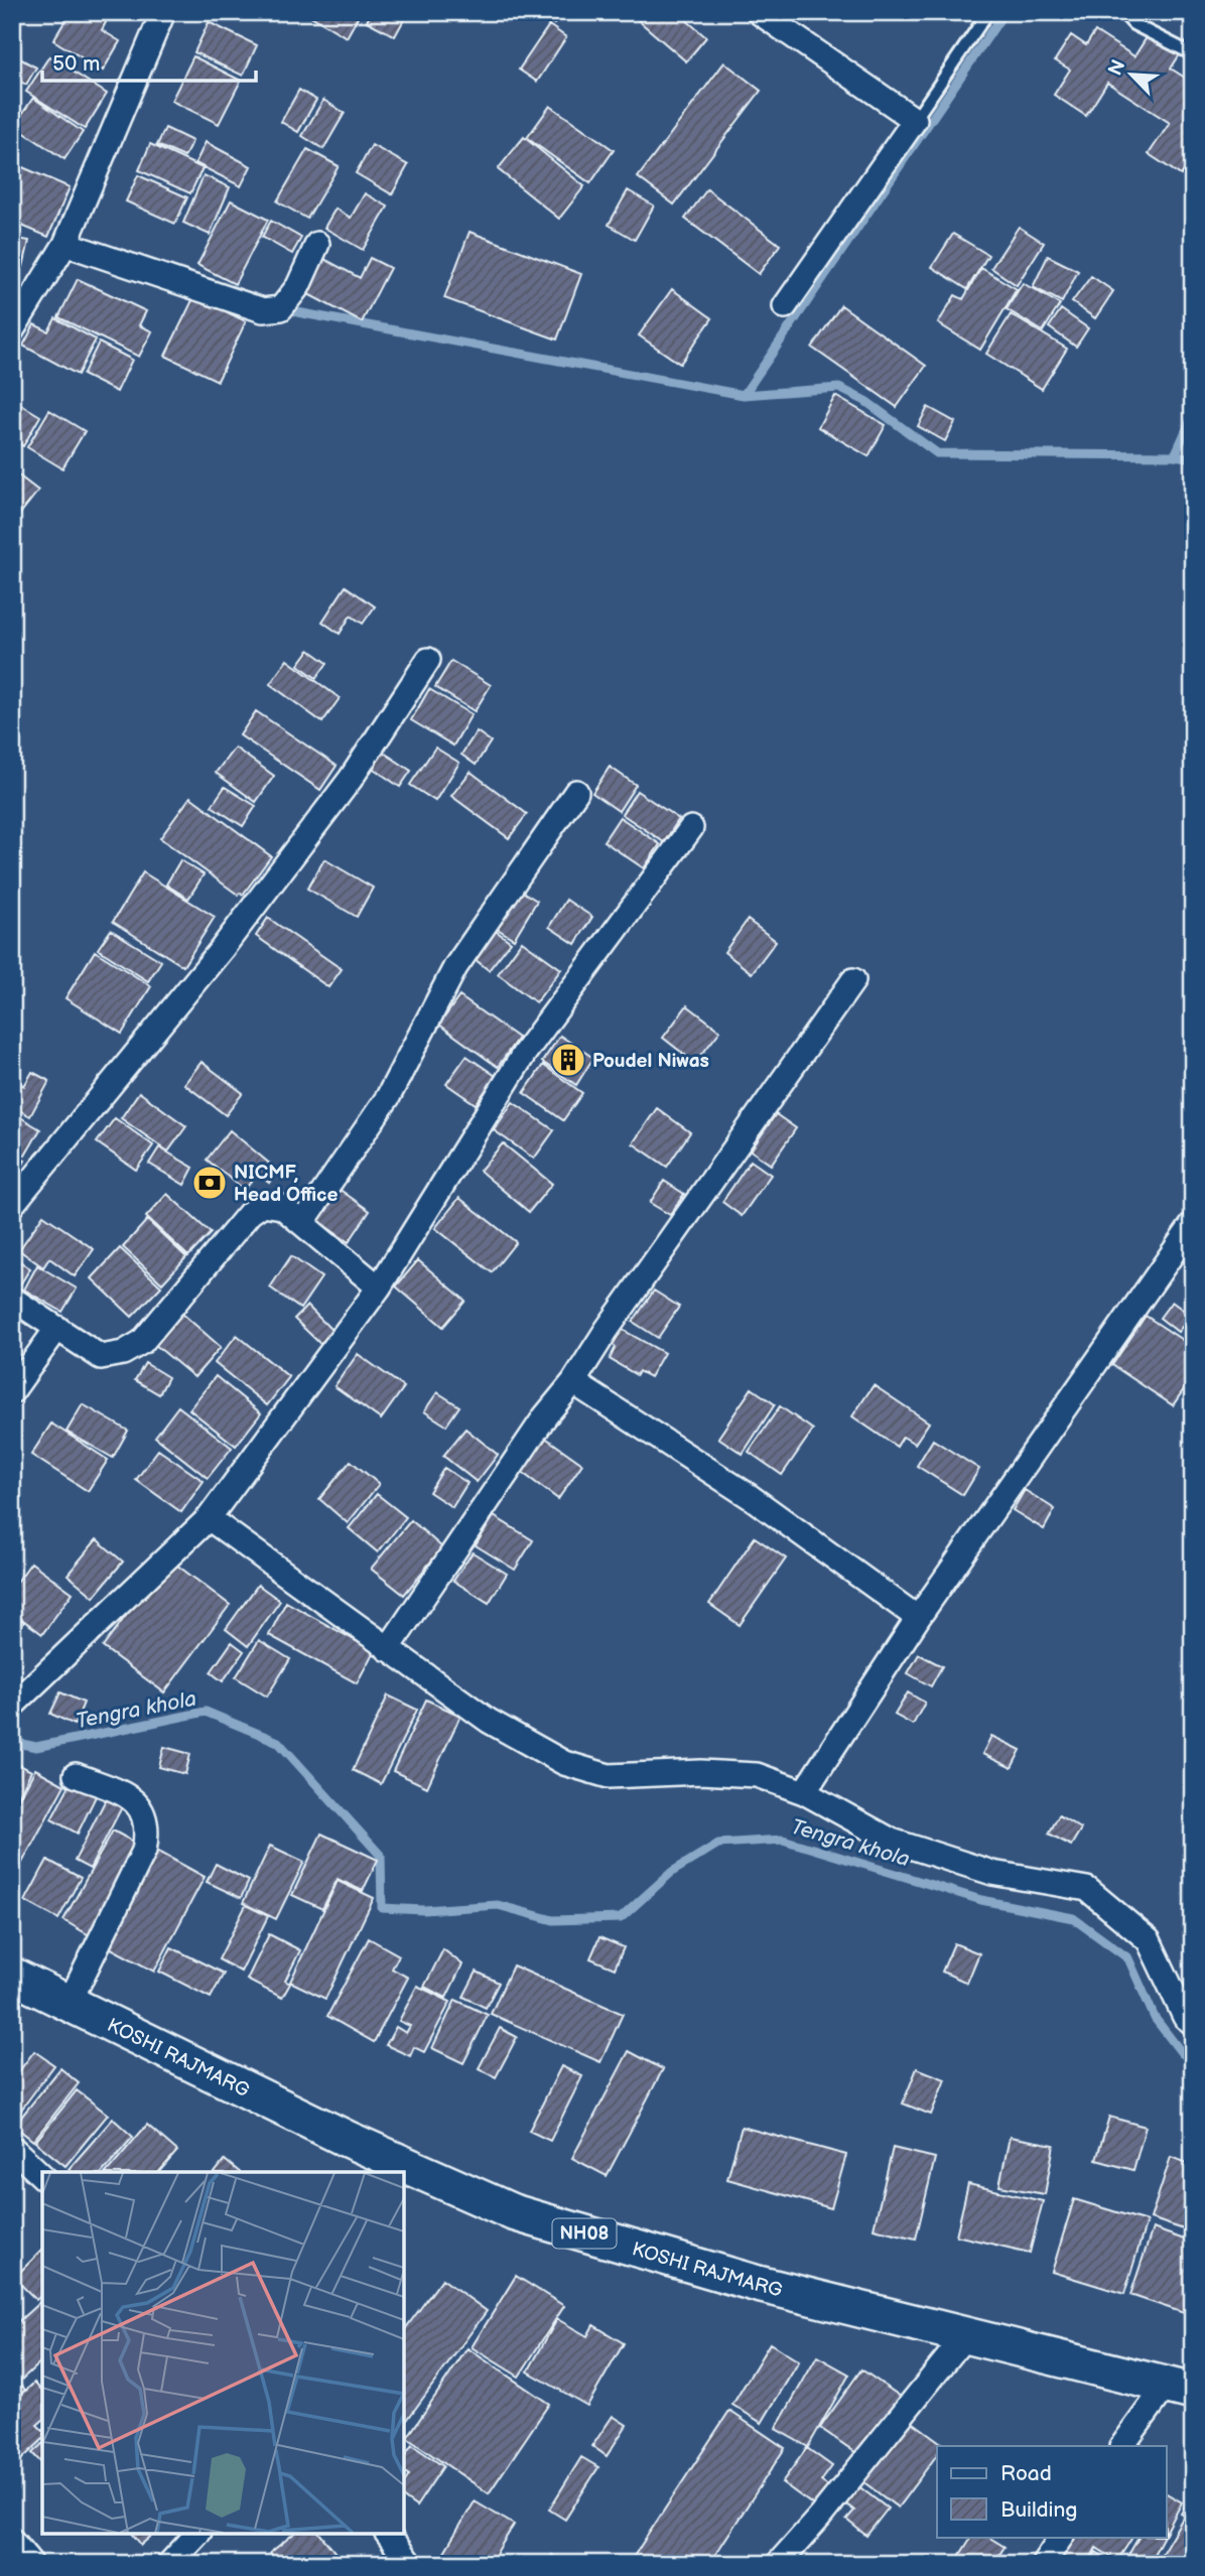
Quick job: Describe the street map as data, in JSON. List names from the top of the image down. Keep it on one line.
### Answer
{"streets":{"main road":["KOSHI RAJMARG","NH08"]},"water":["Tengra khola"],"places":{"building":["Poudel Niwas"],"bank":["NICMF, Head Office"]},"legend":["Road","Building"],"scale_bar":"50 m","north":"top left"}
